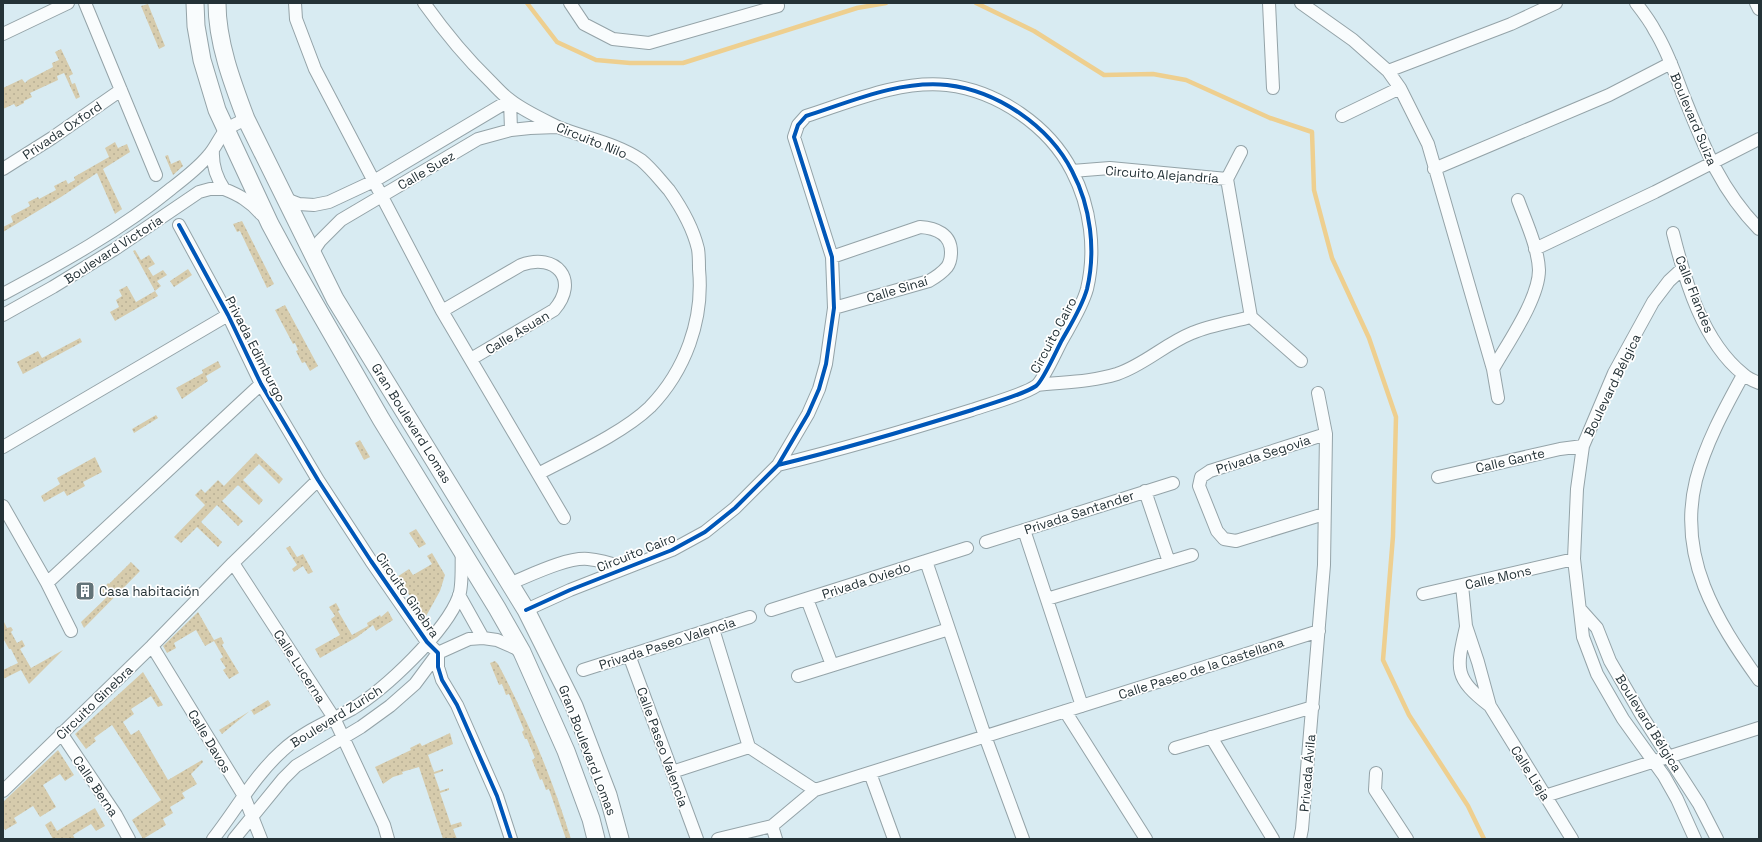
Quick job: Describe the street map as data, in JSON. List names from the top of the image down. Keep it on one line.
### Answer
{"streets":{"main road":["Gran Boulevard Lomas"],"street":["Boulevard Suiza","Privada Oxford","Circuito Nilo","Calle Suez","Circuito Alejandría","Boulevard Victoria","Calle Sinaí","Calle Flandes","Calle Asuan","Circuito Cairo","Privada Edimburgo","Boulevard Bélgica","Privada Segovia","Calle Gante","Privada Santander","Calle Mons","Privada Oviedo","Circuito Ginebra","Privada Paseo Valencia","Calle Lucerna","Calle Paseo de la Castellana","Boulevard Zurich","Calle Davos","Calle Paseo Valencia","Privada Ávila","Calle Lieja","Calle Berna"]},"crossings":[["Circuito Nilo","Calle Suez"],["Calle Suez","Gran Boulevard Lomas"],["Circuito Alejandría","Circuito Cairo"],["Boulevard Victoria","Gran Boulevard Lomas"],["Calle Sinaí","Circuito Cairo"],["Calle Flandes","Boulevard Bélgica"],["Circuito Cairo","Gran Boulevard Lomas"],["Privada Edimburgo","Circuito Ginebra"],["Boulevard Bélgica","Calle Gante"],["Boulevard Bélgica","Calle Mons"],["Gran Boulevard Lomas","Boulevard Zurich"],["Privada Segovia","Calle Paseo de la Castellana"],["Privada Segovia","Privada Ávila"],["Calle Mons","Calle Lieja"],["Privada Oviedo","Calle Paseo de la Castellana"],["Circuito Ginebra","Calle Lucerna"],["Circuito Ginebra","Boulevard Zurich"],["Circuito Ginebra","Calle Davos"],["Circuito Ginebra","Calle Berna"],["Privada Paseo Valencia","Calle Paseo Valencia"],["Calle Lucerna","Boulevard Zurich"],["Calle Paseo de la Castellana","Privada Ávila"],["Boulevard Zurich","Calle Davos"]],"places":{"building":["Casa habitación"]}}
